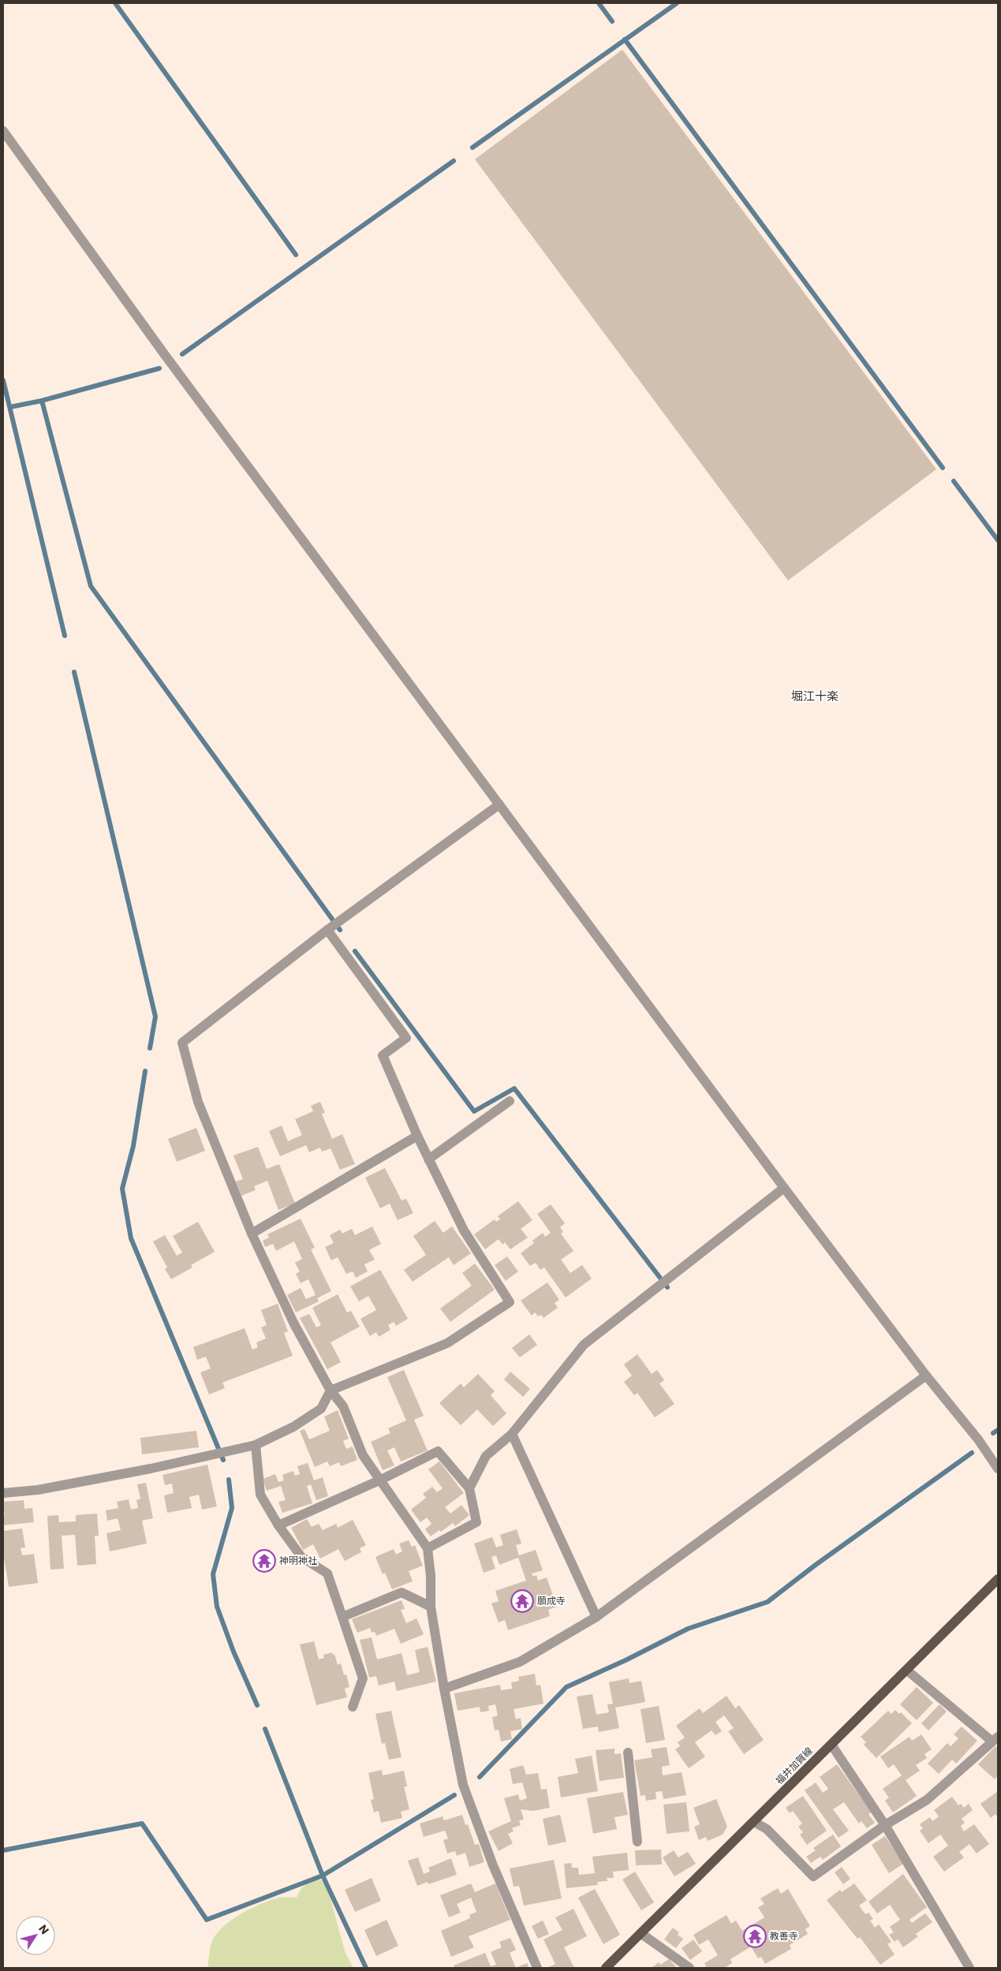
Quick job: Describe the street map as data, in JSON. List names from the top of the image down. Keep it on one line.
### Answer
{"streets":{"main road":["福井加賀線"]},"districts":["堀江十楽"],"places":{"temple":["神明神社","願成寺","教善寺"]},"north":"top right"}
